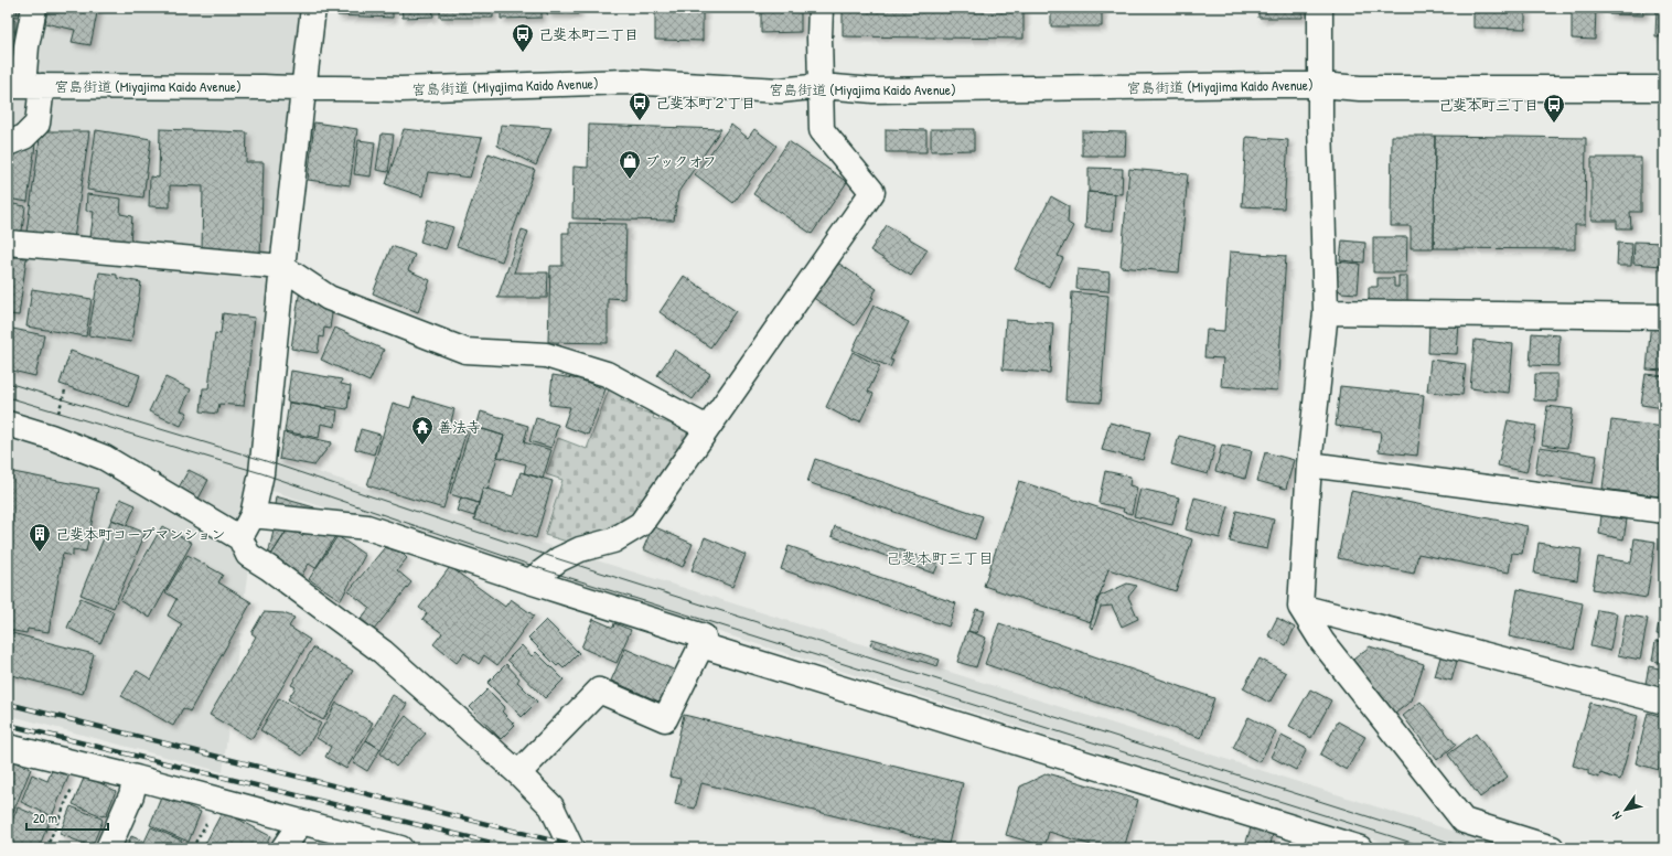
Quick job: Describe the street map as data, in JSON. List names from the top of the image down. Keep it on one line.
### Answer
{"streets":{"street":["宮島街道 (Miyajima Kaido Avenue)"]},"districts":["己斐本町三丁目"],"places":{"bus stop":["己斐本町二丁目","己斐本町２丁目","己斐本町三丁目"],"shop":["ブックオフ"],"temple":["善法寺"],"building":["己斐本町コープマンション"]},"scale_bar":"20 m","north":"bottom left"}
